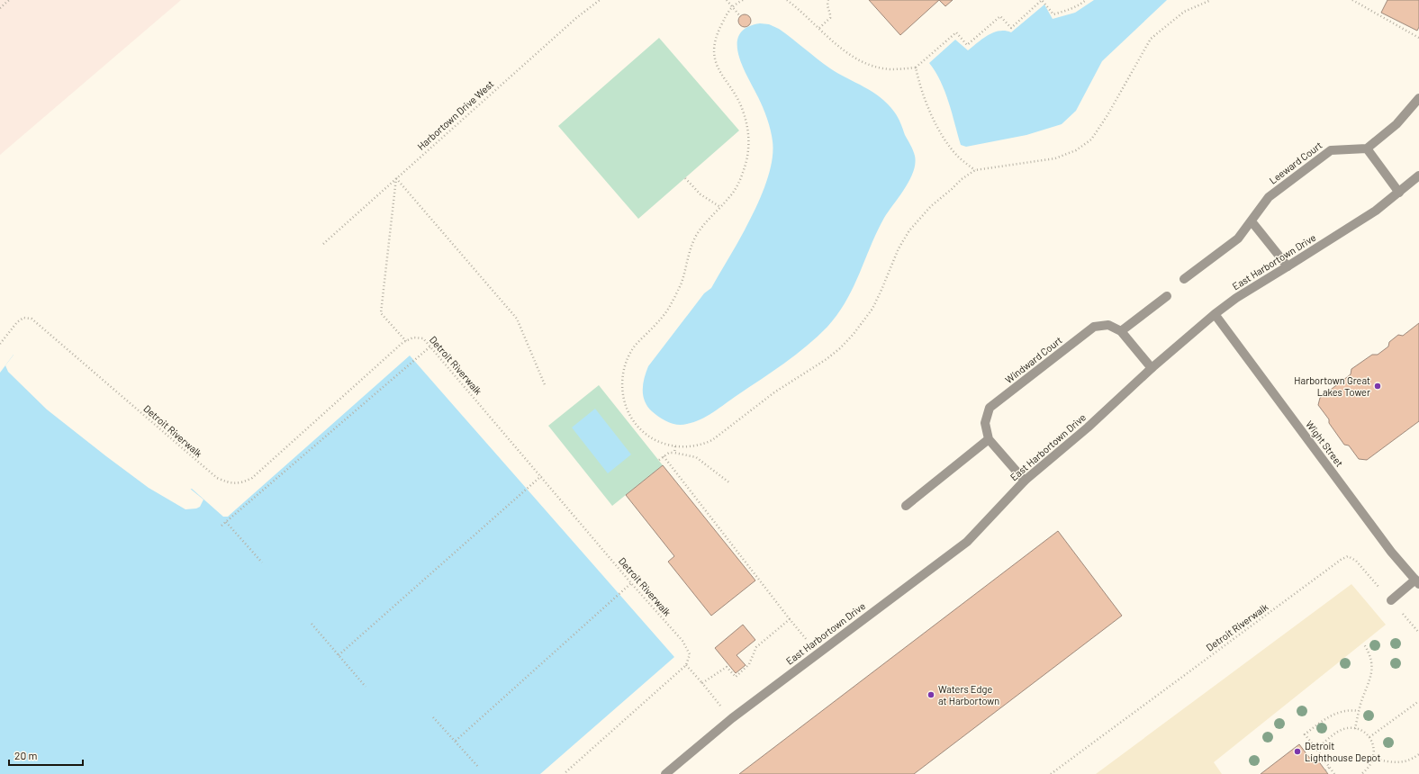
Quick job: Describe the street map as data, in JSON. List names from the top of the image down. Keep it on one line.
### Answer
{"streets":{"street":["Leeward Court","East Harbortown Drive","Windward Court","Wight Street"],"path":["Harbortown Drive West","Detroit Riverwalk"]},"crossings":[["East Harbortown Drive","Wight Street"]],"places":["Harbortown Great Lakes Tower","Waters Edge at Harbortown","Detroit Lighthouse Depot"],"scale_bar":"20 m"}
